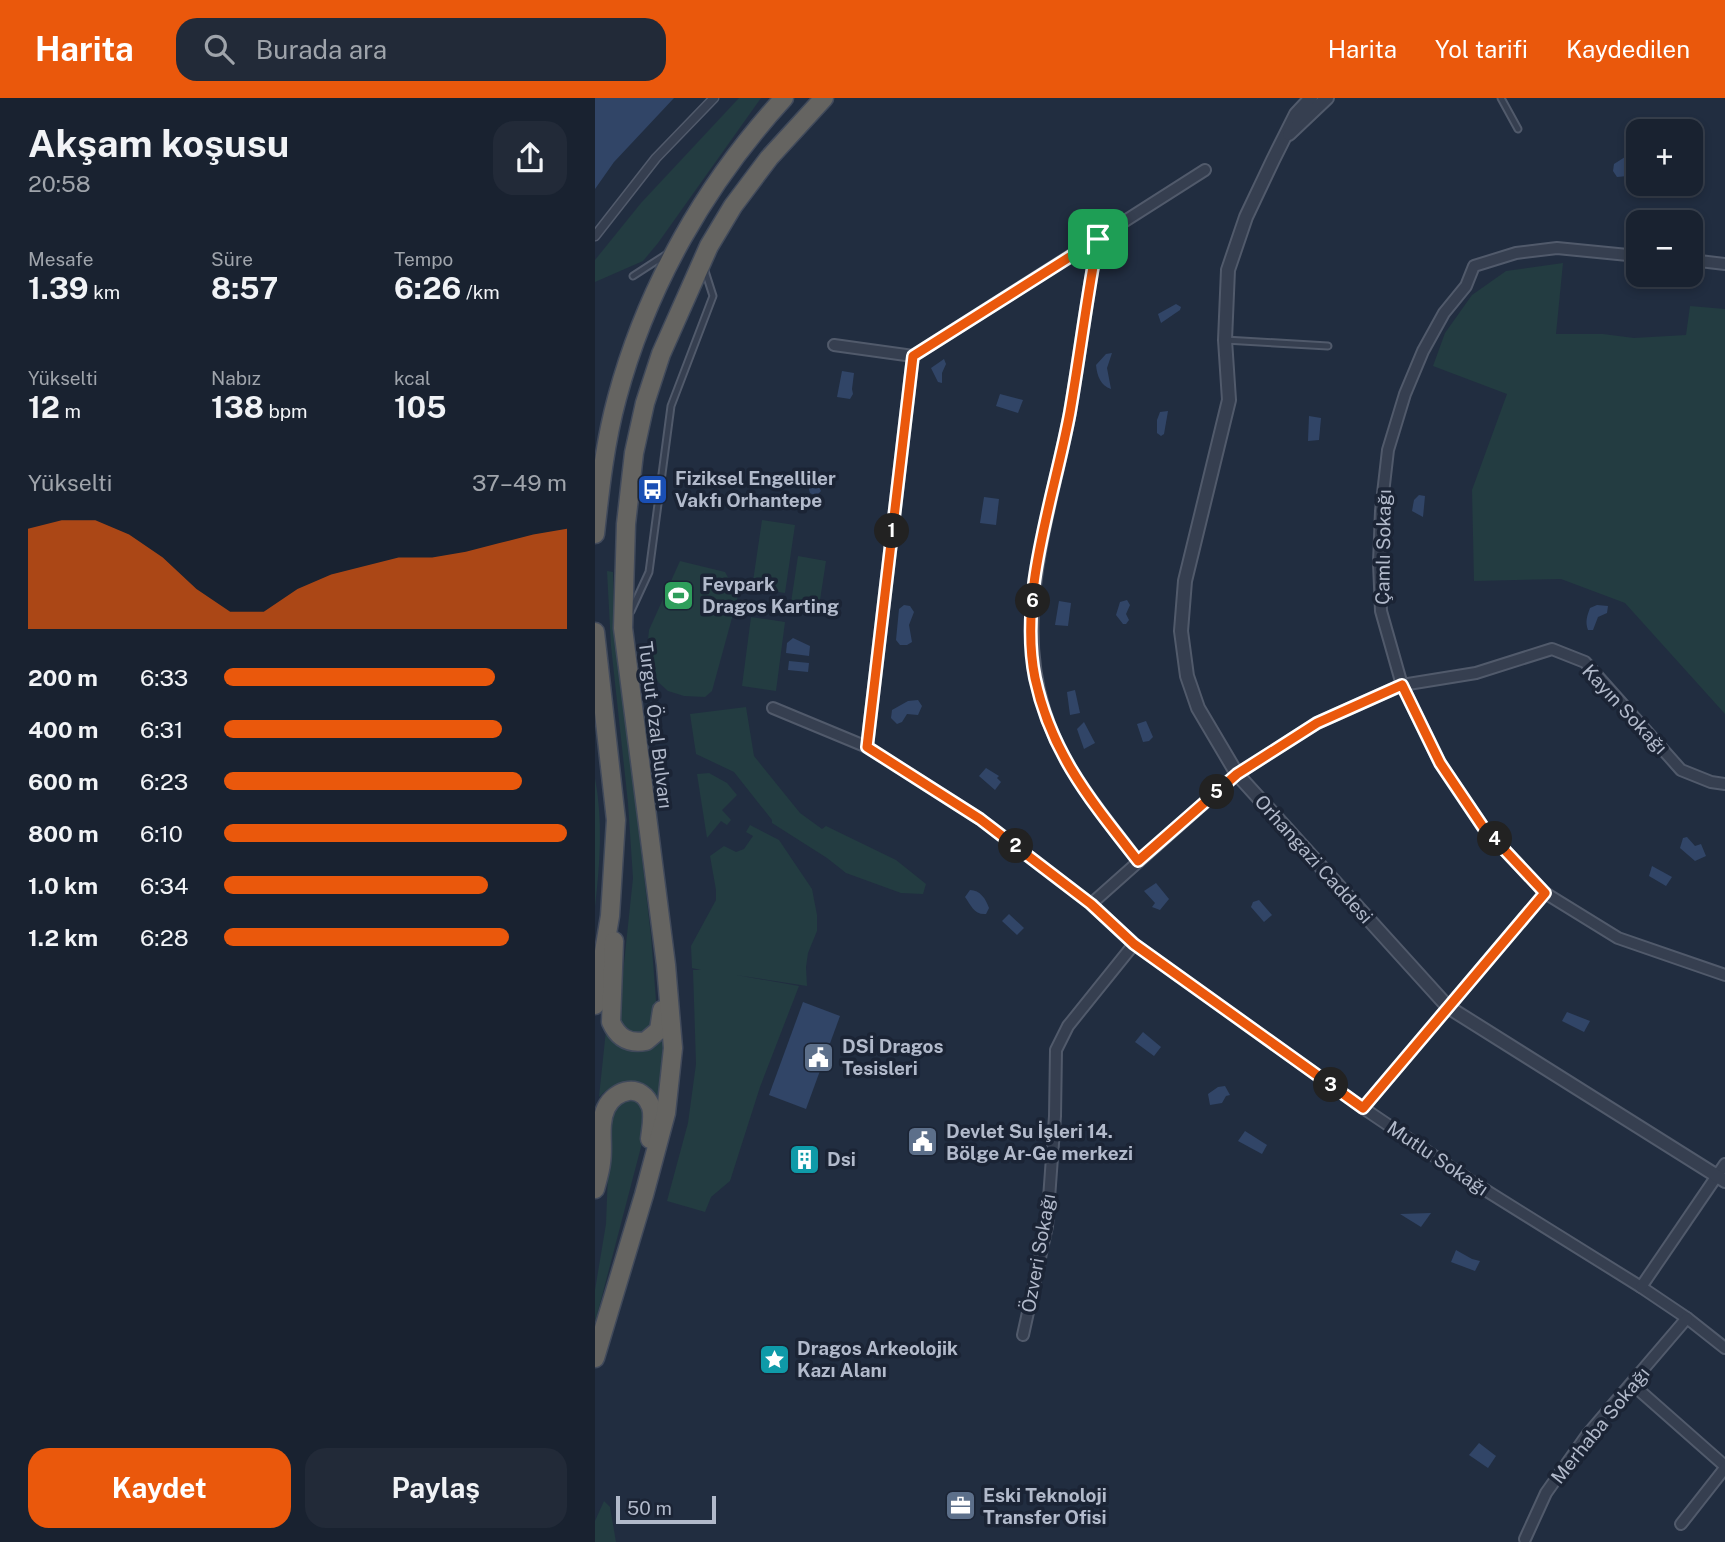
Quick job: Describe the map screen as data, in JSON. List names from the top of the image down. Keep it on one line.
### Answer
{"streets":{"highway":["Turgut Özal Bulvarı"],"street":["Çamlı Sokağı","Kayın Sokağı","Orhangazi Caddesi","Mutlu Sokağı","Özveri Sokağı","Merhaba Sokağı"]},"crossings":[["Çamlı Sokağı","Kayın Sokağı"],["Kayın Sokağı","Orhangazi Caddesi"],["Kayın Sokağı","Mutlu Sokağı"],["Mutlu Sokağı","Özveri Sokağı"],["Mutlu Sokağı","Merhaba Sokağı"]],"places":{"bus stop":["Fiziksel Engelliler Vakfı Orhantepe"],"sports":["Fevpark Dragos Karting"],"public building":["DSİ Dragos Tesisleri","Devlet Su İşleri 14. Bölge Ar-Ge merkezi"],"building":["Dsi"],"place":["Dragos Arkeolojik Kazı Alanı"],"office":["Eski Teknoloji Transfer Ofisi"]},"scale_bar":"50 m","page":{"header":"Harita","search":"Burada ara","nav":["Harita","Yol tarifi","Kaydedilen"],"heading":["Akşam koşusu","20:58"],"map_buttons":["+","−"],"stats":[["Mesafe","1.39 km"],["Süre","8:57"],["Tempo","6:26 /km"],["Yükselti","12 m"],["Nabız","138 bpm"],["kcal","105"]],"chart":["Yükselti","37–49 m"],"pins":["1","6","5","4","2","3"],"list":[{"name":"200 m","note":"6:33"},{"name":"400 m","note":"6:31"},{"name":"600 m","note":"6:23"},{"name":"800 m","note":"6:10"},{"name":"1.0 km","note":"6:34"},{"name":"1.2 km","note":"6:28"}],"buttons":["Kaydet","Paylaş"],"scale":"50 m"}}
